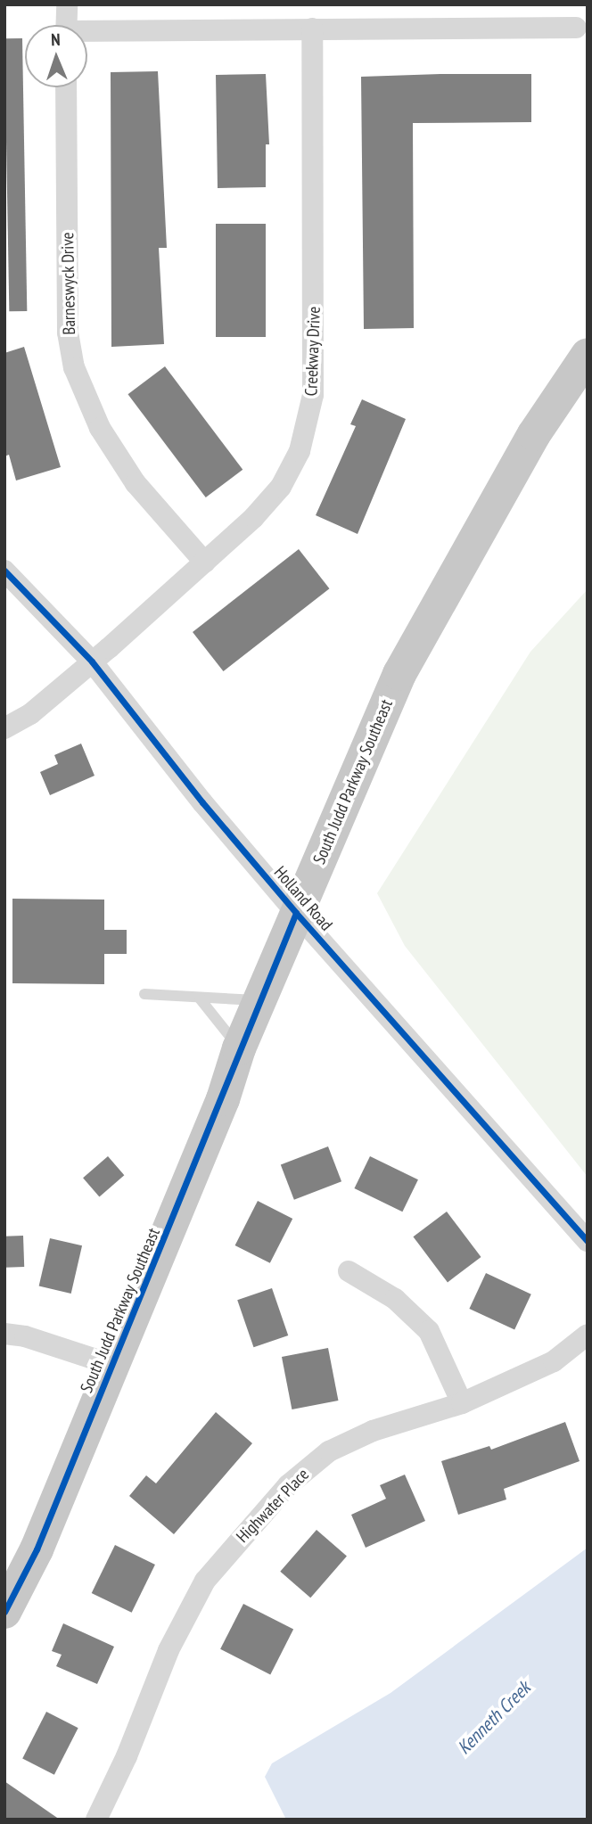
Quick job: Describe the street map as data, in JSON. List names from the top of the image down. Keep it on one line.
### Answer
{"streets":{"highway":["South Judd Parkway Southeast"],"street":["Barneswyck Drive","Creekway Drive","Holland Road","Highwater Place"]},"crossings":[["Barneswyck Drive","Creekway Drive"],["Creekway Drive","Holland Road"],["South Judd Parkway Southeast","Holland Road"]],"water":["Kenneth Creek"],"north":"top"}
